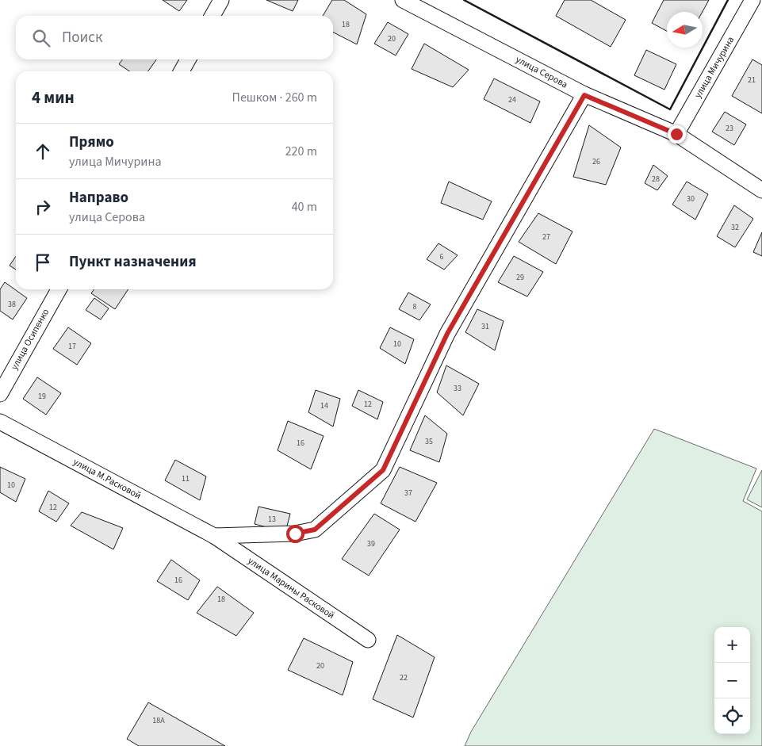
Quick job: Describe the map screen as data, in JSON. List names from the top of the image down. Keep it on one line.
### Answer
{"streets":{"street":["улица Мичурина","улица Серова","улица Осипенко","улица М.Расковой","улица Марины Расковой"]},"crossings":[["улица Мичурина","улица Серова"],["улица М.Расковой","улица Марины Расковой"]],"house_numbers":["18","20","21","24","23","26","28","30","32","27","6","29","38","8","31","10","17","33","19","12","14","35","16","11","10","37","12","13","39","16","18","20","22","18А"],"north":"left","page":{"search":"Поиск","heading":["4 мин","Пешком · 260 m"],"list":[["Прямо","улица Мичурина","220 m"],["Направо","улица Серова","40 m"],"Пункт назначения"],"map_buttons":["+","−"]}}
